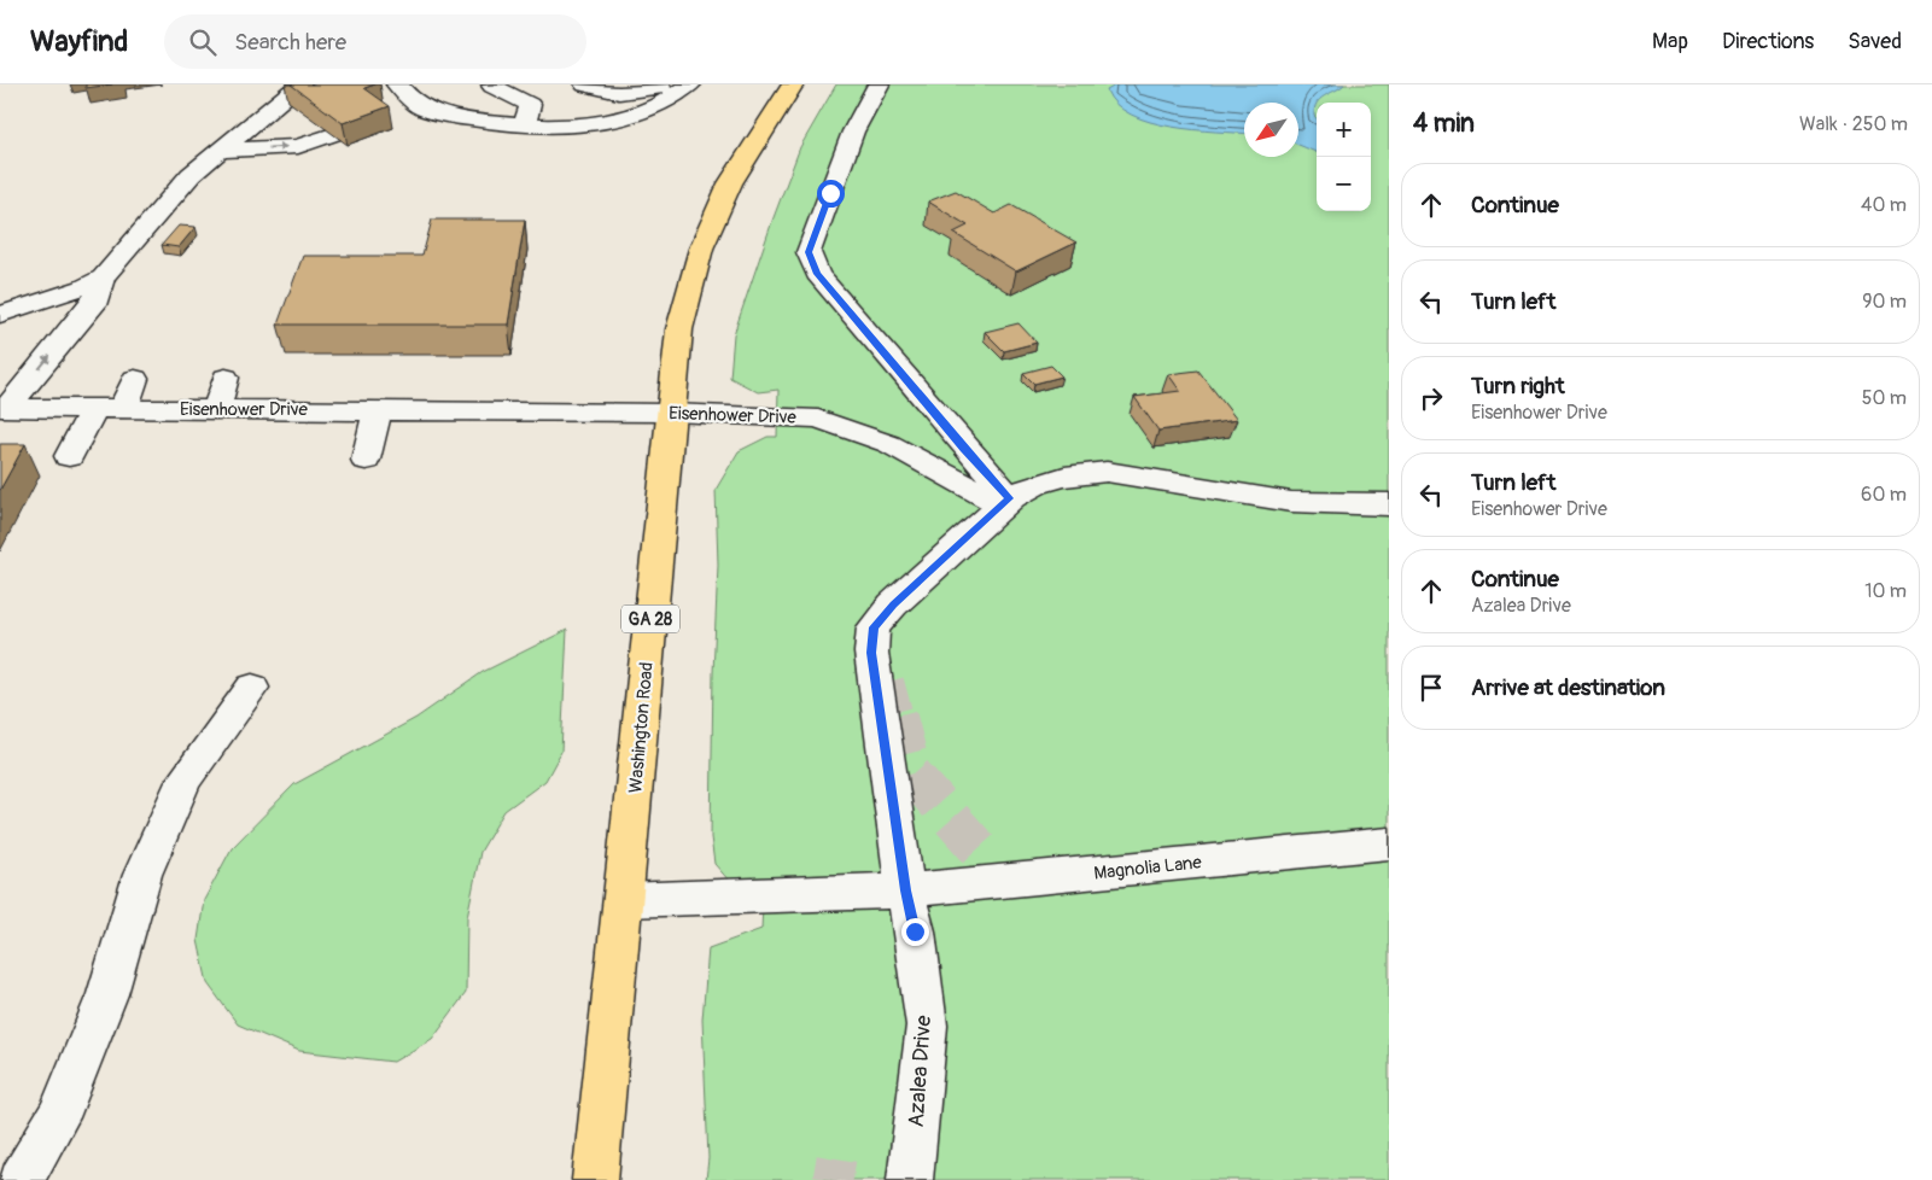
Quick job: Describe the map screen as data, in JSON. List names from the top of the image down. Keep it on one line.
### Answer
{"streets":{"main road":["GA 28","Washington Road"],"street":["Eisenhower Drive","Magnolia Lane","Azalea Drive"]},"crossings":[["Eisenhower Drive","Washington Road"],["Washington Road","Magnolia Lane"],["Magnolia Lane","Azalea Drive"]],"north":"bottom left","page":{"header":"Wayfind","search":"Search here","nav":["Map","Directions","Saved"],"heading":["4 min","Walk · 250 m"],"map_buttons":["+","−"],"list":[["Continue","40 m"],["Turn left","90 m"],["Turn right","Eisenhower Drive","50 m"],["Turn left","Eisenhower Drive","60 m"],["Continue","Azalea Drive","10 m"],"Arrive at destination"]}}
